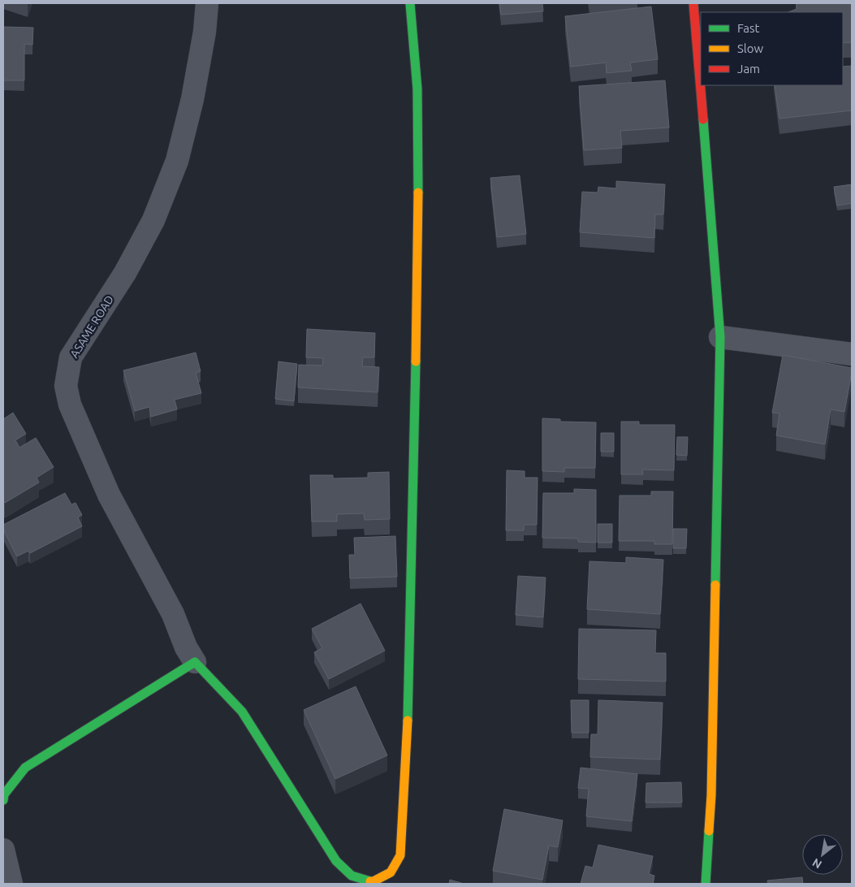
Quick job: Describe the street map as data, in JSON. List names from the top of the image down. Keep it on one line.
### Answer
{"streets":{"street":["ASAME ROAD"]},"legend":["Fast","Slow","Jam"],"north":"bottom left"}
